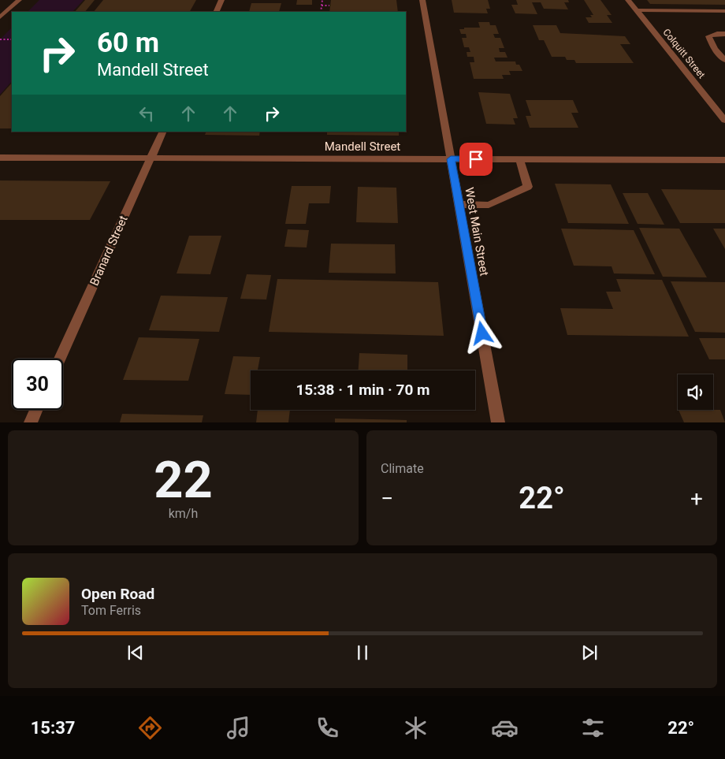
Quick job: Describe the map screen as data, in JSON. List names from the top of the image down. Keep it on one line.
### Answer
{"streets":{"street":["Colquitt Street","Mandell Street","West Main Street","Branard Street"]},"crossings":[["Mandell Street","West Main Street"],["Mandell Street","Branard Street"]],"page":{"turn":["60 m","Mandell Street"],"limit":"30","trip":"15:38 · 1 min · 70 m","tile":[["22","km/h"],"Climate"],"heat":["−","22°","+"],"song":["Open Road","Tom Ferris"],"tabs":["15:37","22°"]}}
